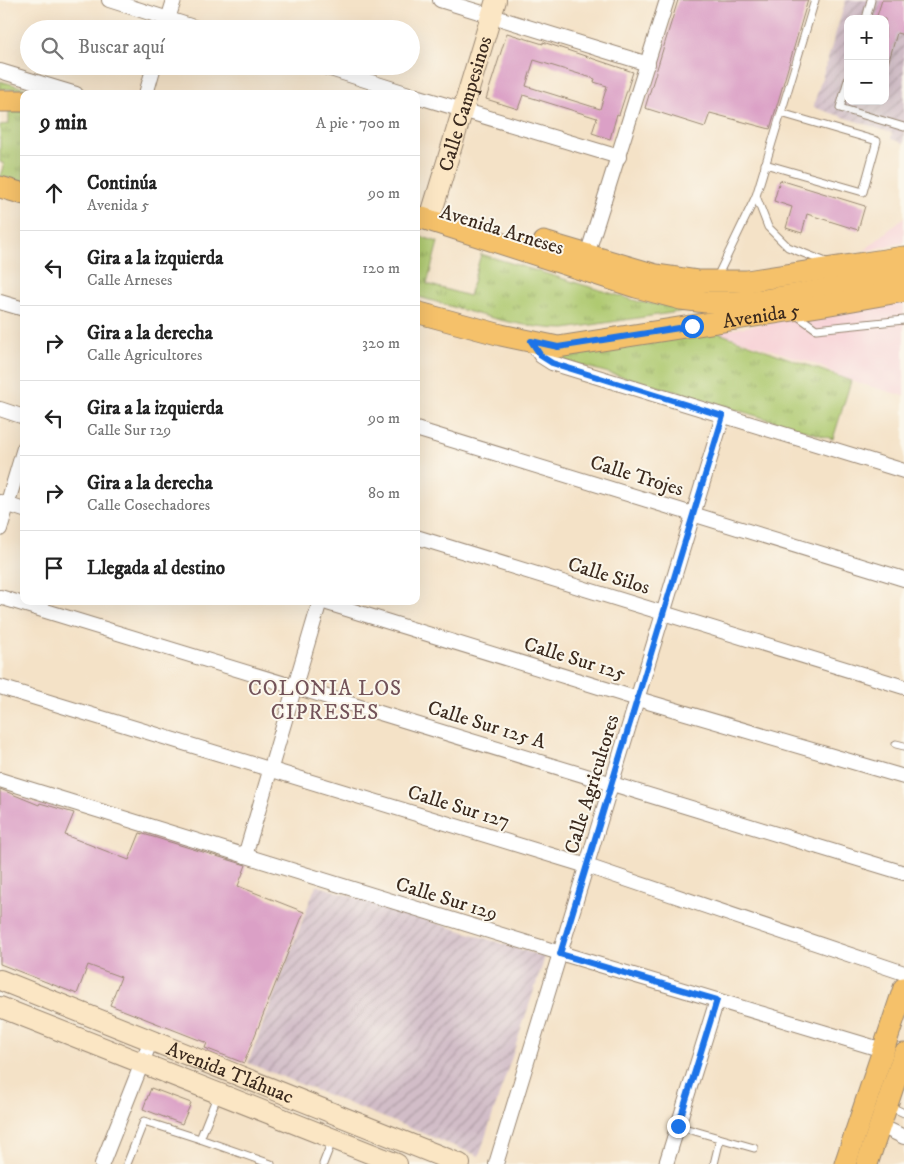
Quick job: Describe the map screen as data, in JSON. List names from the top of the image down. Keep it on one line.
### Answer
{"streets":{"main road":["Calle Campesinos","Avenida Arneses","Avenida 5","Avenida Tláhuac"],"street":["Calle Trojes","Calle Silos","Calle Sur 125","Calle Sur 125 A","Calle Agricultores","Calle Sur 127","Calle Sur 129"]},"crossings":[["Calle Campesinos","Avenida Arneses"],["Avenida Arneses","Avenida 5"],["Calle Trojes","Calle Agricultores"],["Calle Silos","Calle Agricultores"],["Calle Sur 125","Calle Agricultores"],["Calle Sur 125 A","Calle Agricultores"],["Calle Agricultores","Calle Sur 127"],["Calle Agricultores","Calle Sur 129"]],"districts":["COLONIA LOS CIPRESES"],"page":{"map_buttons":["+","−"],"search":"Buscar aquí","heading":["9 min","A pie · 700 m"],"list":[["Continúa","Avenida 5","90 m"],["Gira a la izquierda","Calle Arneses","120 m"],["Gira a la derecha","Calle Agricultores","320 m"],["Gira a la izquierda","Calle Sur 129","90 m"],["Gira a la derecha","Calle Cosechadores","80 m"],"Llegada al destino"]}}
